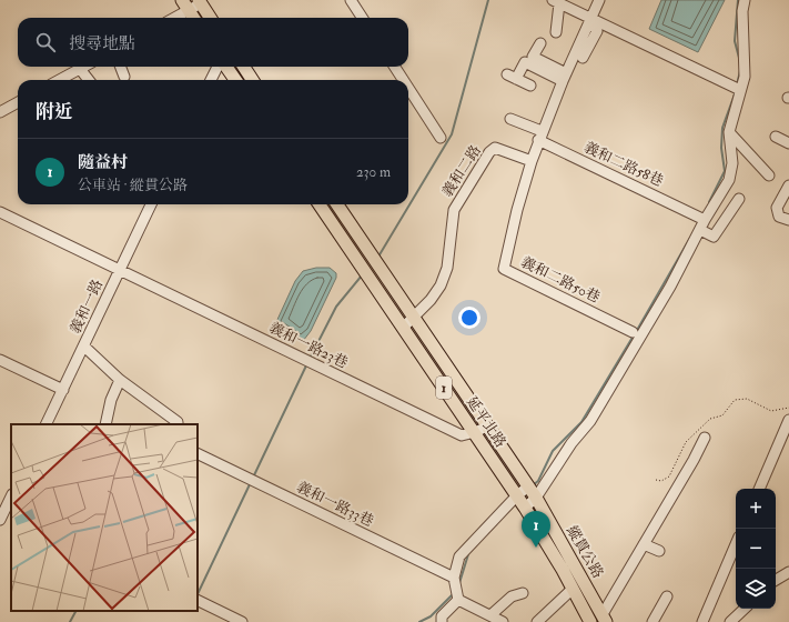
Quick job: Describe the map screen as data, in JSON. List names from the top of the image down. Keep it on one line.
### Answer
{"streets":{"main road":["1","延平北路","縱貫公路"],"street":["義和二路58巷","義和二路","義和二路50巷","義和一路","義和一路23巷","義和一路33巷"]},"crossings":[["義和二路","義和二路50巷"],["義和二路","延平北路"],["義和一路","義和一路23巷"],["義和一路23巷","延平北路"],["1","延平北路"],["1","縱貫公路"]],"page":{"search":"搜尋地點","heading":"附近","list":[{"mark":"1","name":"隨益村","note":"公車站 · 縱貫公路","value":"230 m"}],"map_buttons":["+","−"],"pins":"1"}}
